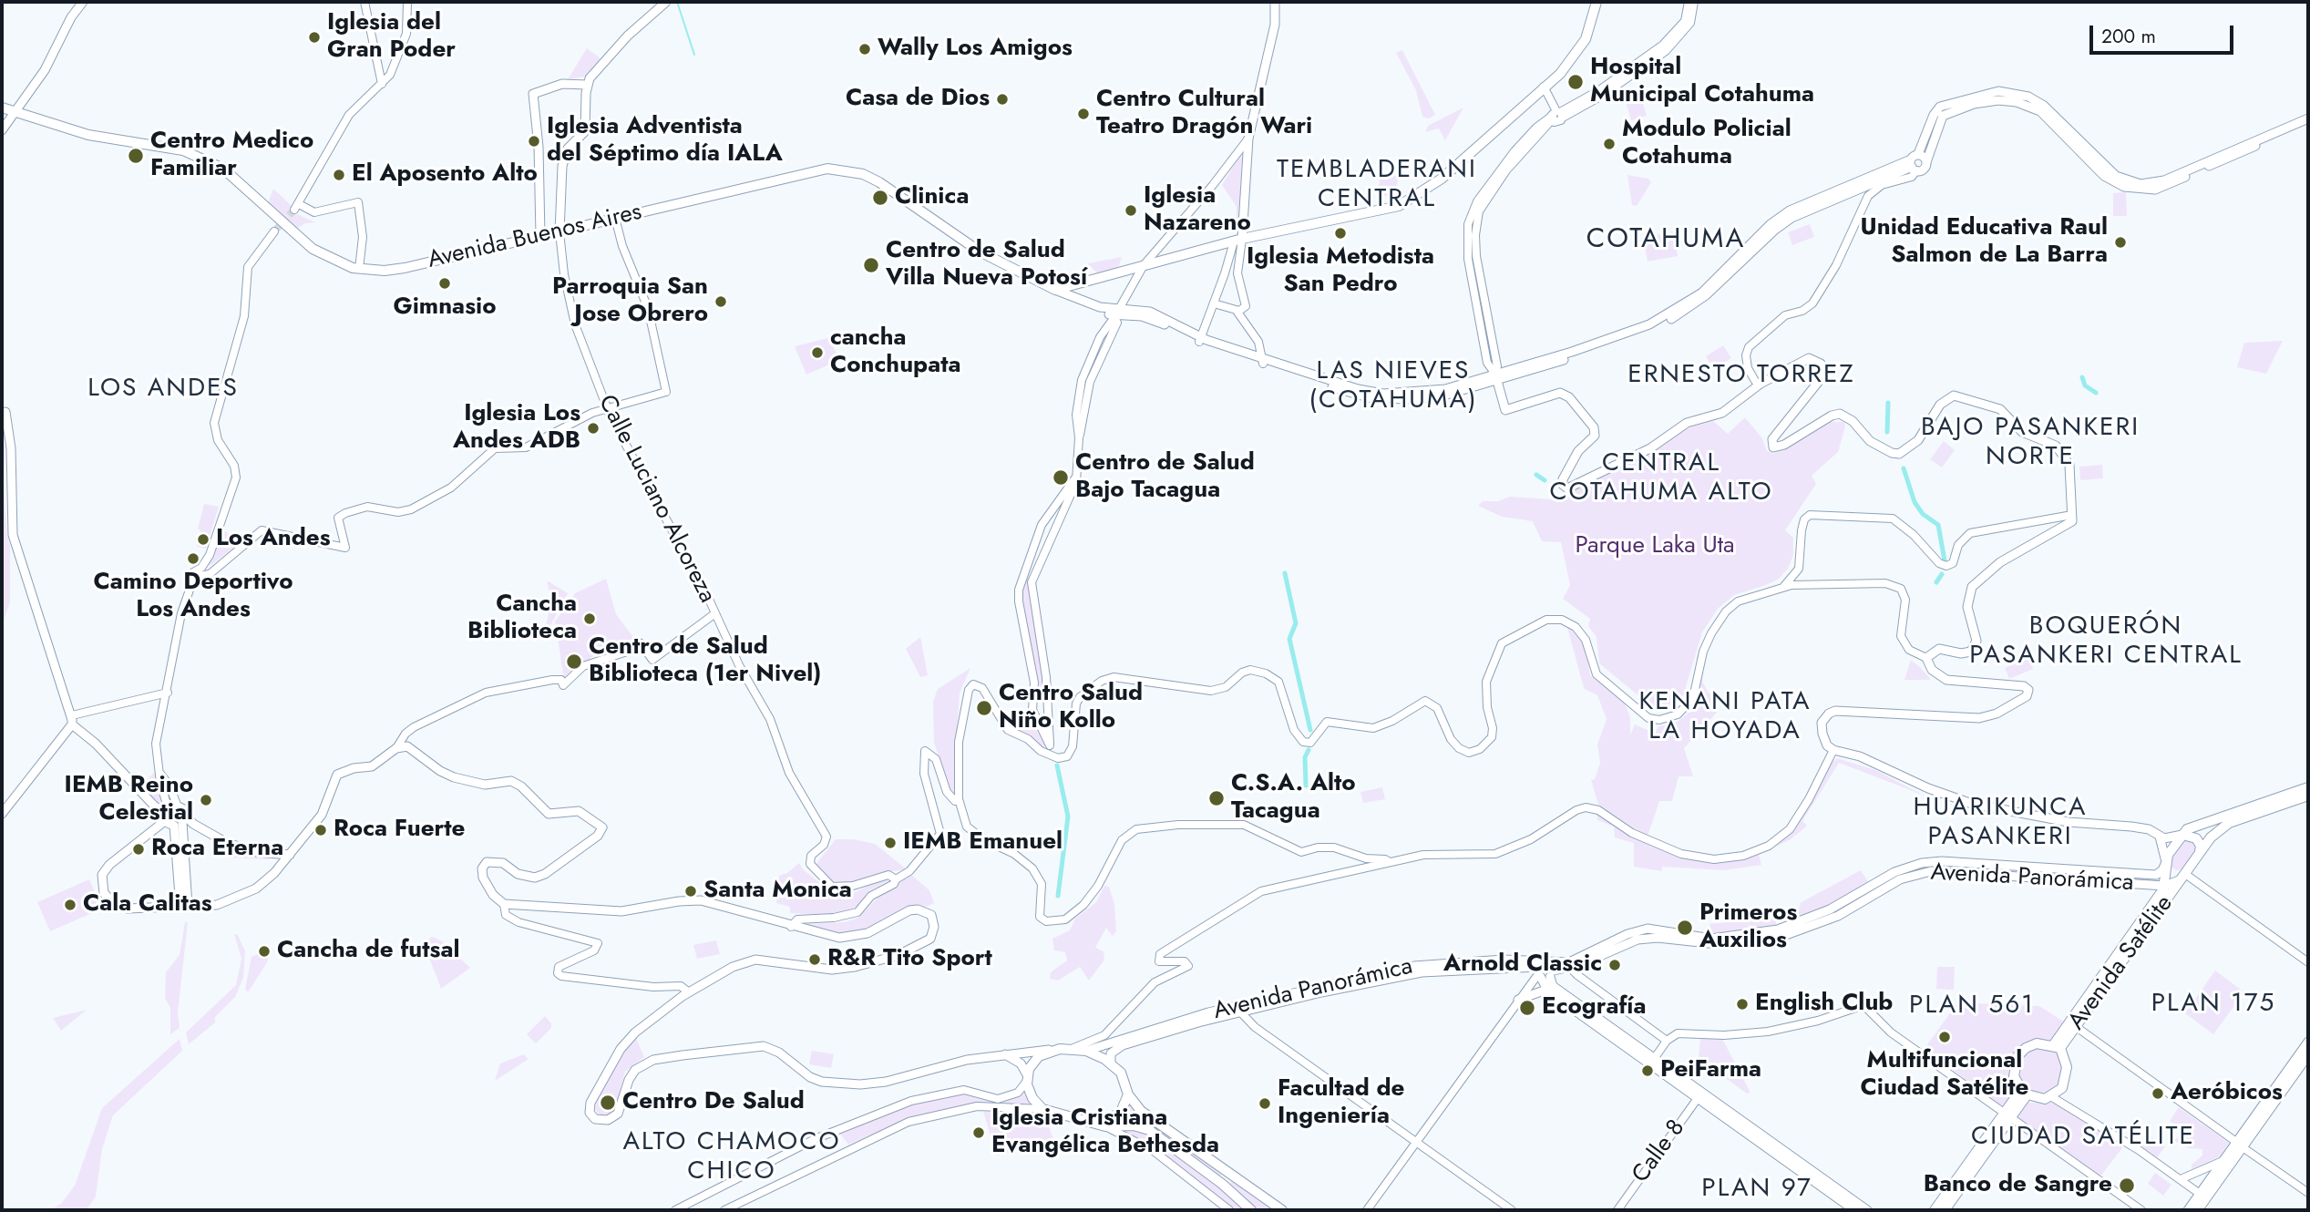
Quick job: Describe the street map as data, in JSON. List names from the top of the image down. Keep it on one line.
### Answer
{"streets":{"main road":["Avenida Buenos Aires","Calle Luciano Alcoreza","Avenida Panorámica","Avenida Satélite"],"street":["Calle 8"]},"crossings":[["Avenida Buenos Aires","Calle Luciano Alcoreza"],["Avenida Panorámica","Avenida Satélite"]],"districts":["TEMBLADERANI CENTRAL","COTAHUMA","LAS NIEVES (COTAHUMA)","ERNESTO TORREZ","LOS ANDES","BAJO PASANKERI NORTE","CENTRAL COTAHUMA ALTO","BOQUERÓN PASANKERI CENTRAL","KENANI PATA LA HOYADA","HUARIKUNCA PASANKERI","PLAN 175","PLAN 561","CIUDAD SATÉLITE","ALTO CHAMOCO CHICO","PLAN 97"],"parks":["Parque Laka Uta"],"places":["Iglesia del Gran Poder","Wally Los Amigos","Hospital Municipal Cotahuma","Casa de Dios","Centro Cultural Teatro Dragón Wari","Iglesia Adventista del Séptimo día IALA","Modulo Policial Cotahuma","Centro Medico Familiar","El Aposento Alto","Clinica","Iglesia Nazareno","Iglesia Metodista San Pedro","Unidad Educativa Raul Salmon de La Barra","Centro de Salud Villa Nueva Potosí","Gimnasio","Parroquia San Jose Obrero","cancha Conchupata","Iglesia Los Andes ADB","Centro de Salud Bajo Tacagua","Los Andes","Camino Deportivo Los Andes","Cancha Biblioteca","Centro de Salud Biblioteca (1er Nivel)","Centro Salud Niño Kollo","C.S.A. Alto Tacagua","IEMB Reino Celestial","Roca Fuerte","IEMB Emanuel","Roca Eterna","Santa Monica","Cala Calitas","Primeros Auxilios","Cancha de futsal","R&R Tito Sport","Arnold Classic","English Club","Ecografía","Multifuncional Ciudad Satélite","PeiFarma","Aeróbicos","Centro De Salud","Facultad de Ingeniería","Iglesia Cristiana Evangélica Bethesda","Banco de Sangre"],"scale_bar":"200 m"}
